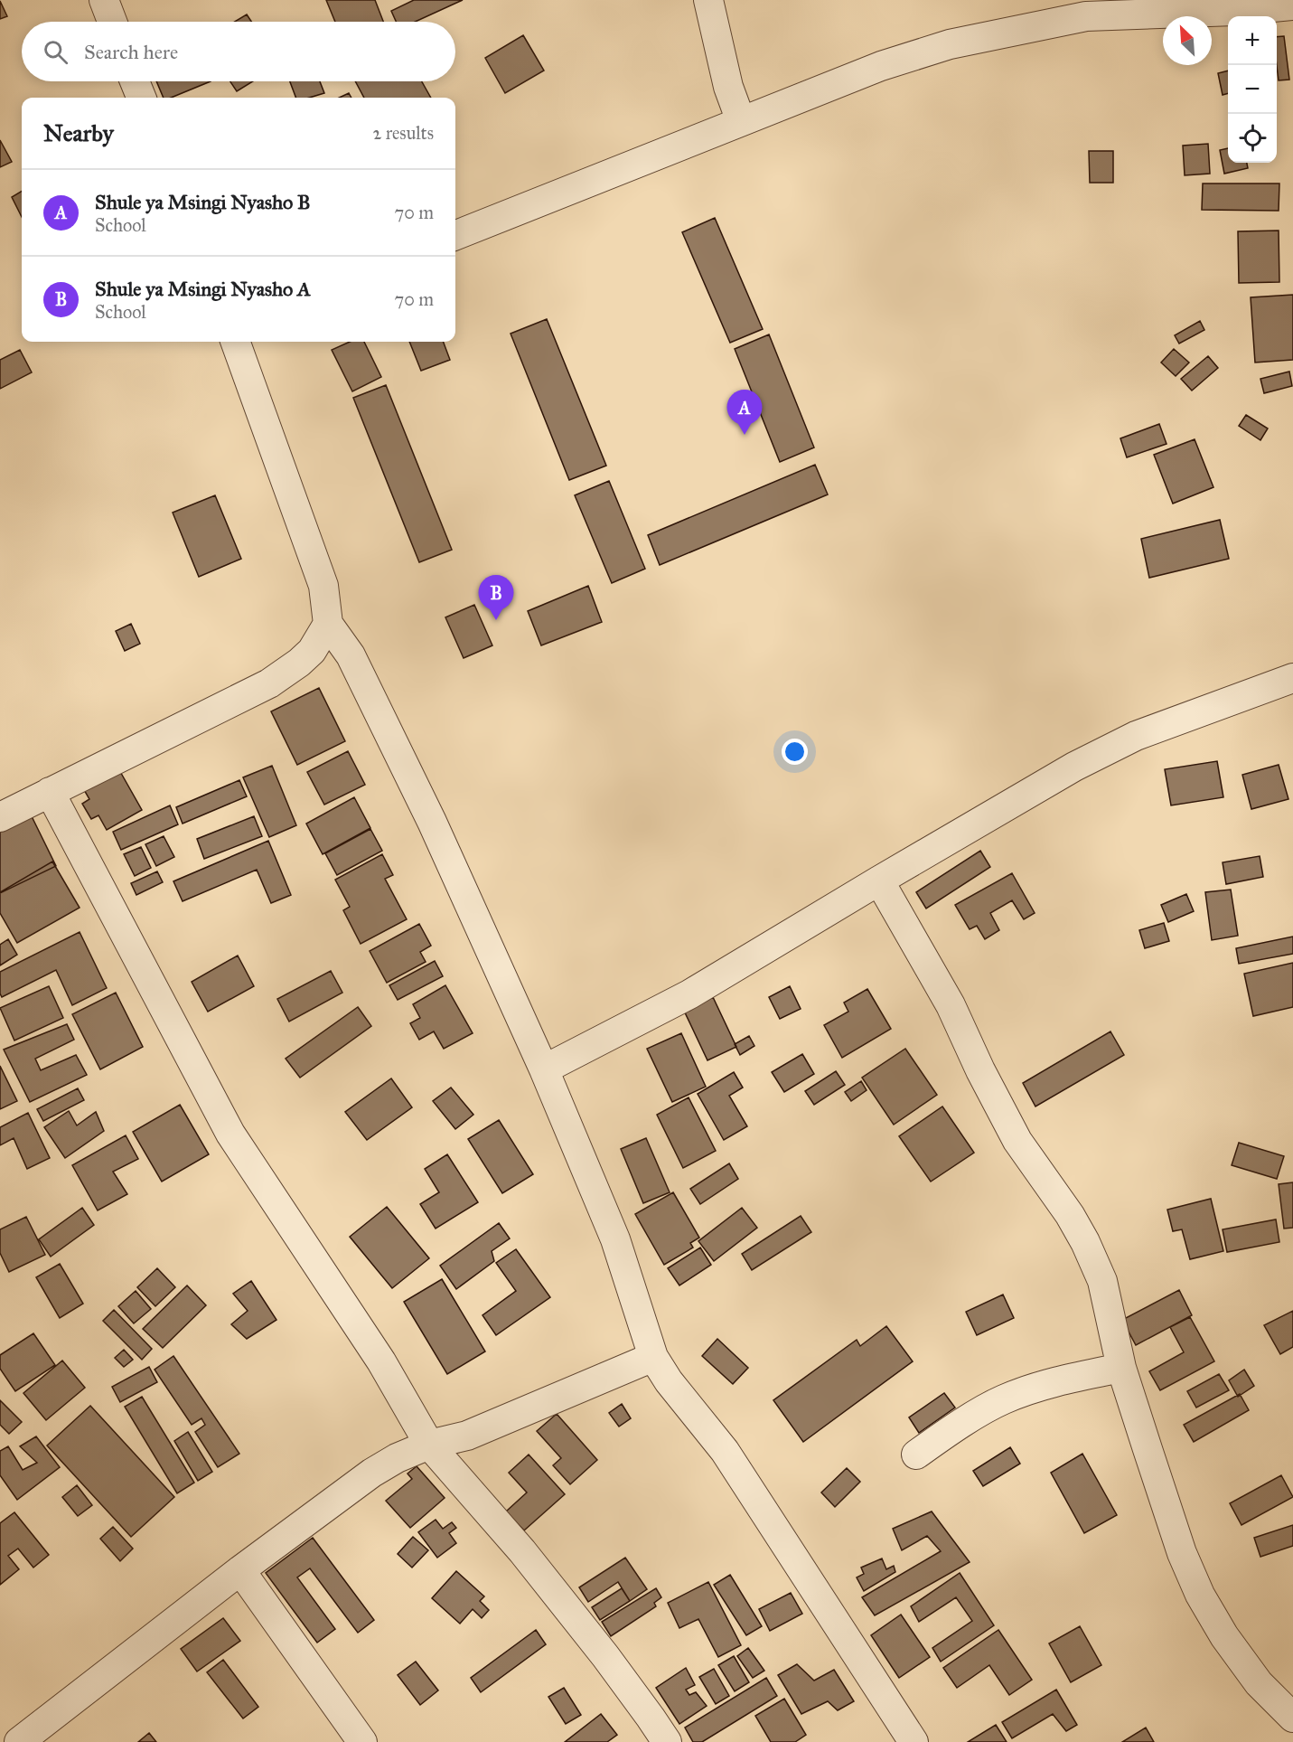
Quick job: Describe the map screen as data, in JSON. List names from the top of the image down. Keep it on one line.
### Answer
{"north":"top left","page":{"map_buttons":["+","−"],"search":"Search here","heading":["Nearby","2 results"],"list":[{"mark":"A","name":"Shule ya Msingi Nyasho B","note":"School","value":"70 m"},{"mark":"B","name":"Shule ya Msingi Nyasho A","note":"School","value":"70 m"}],"pins":["A","B"]}}
